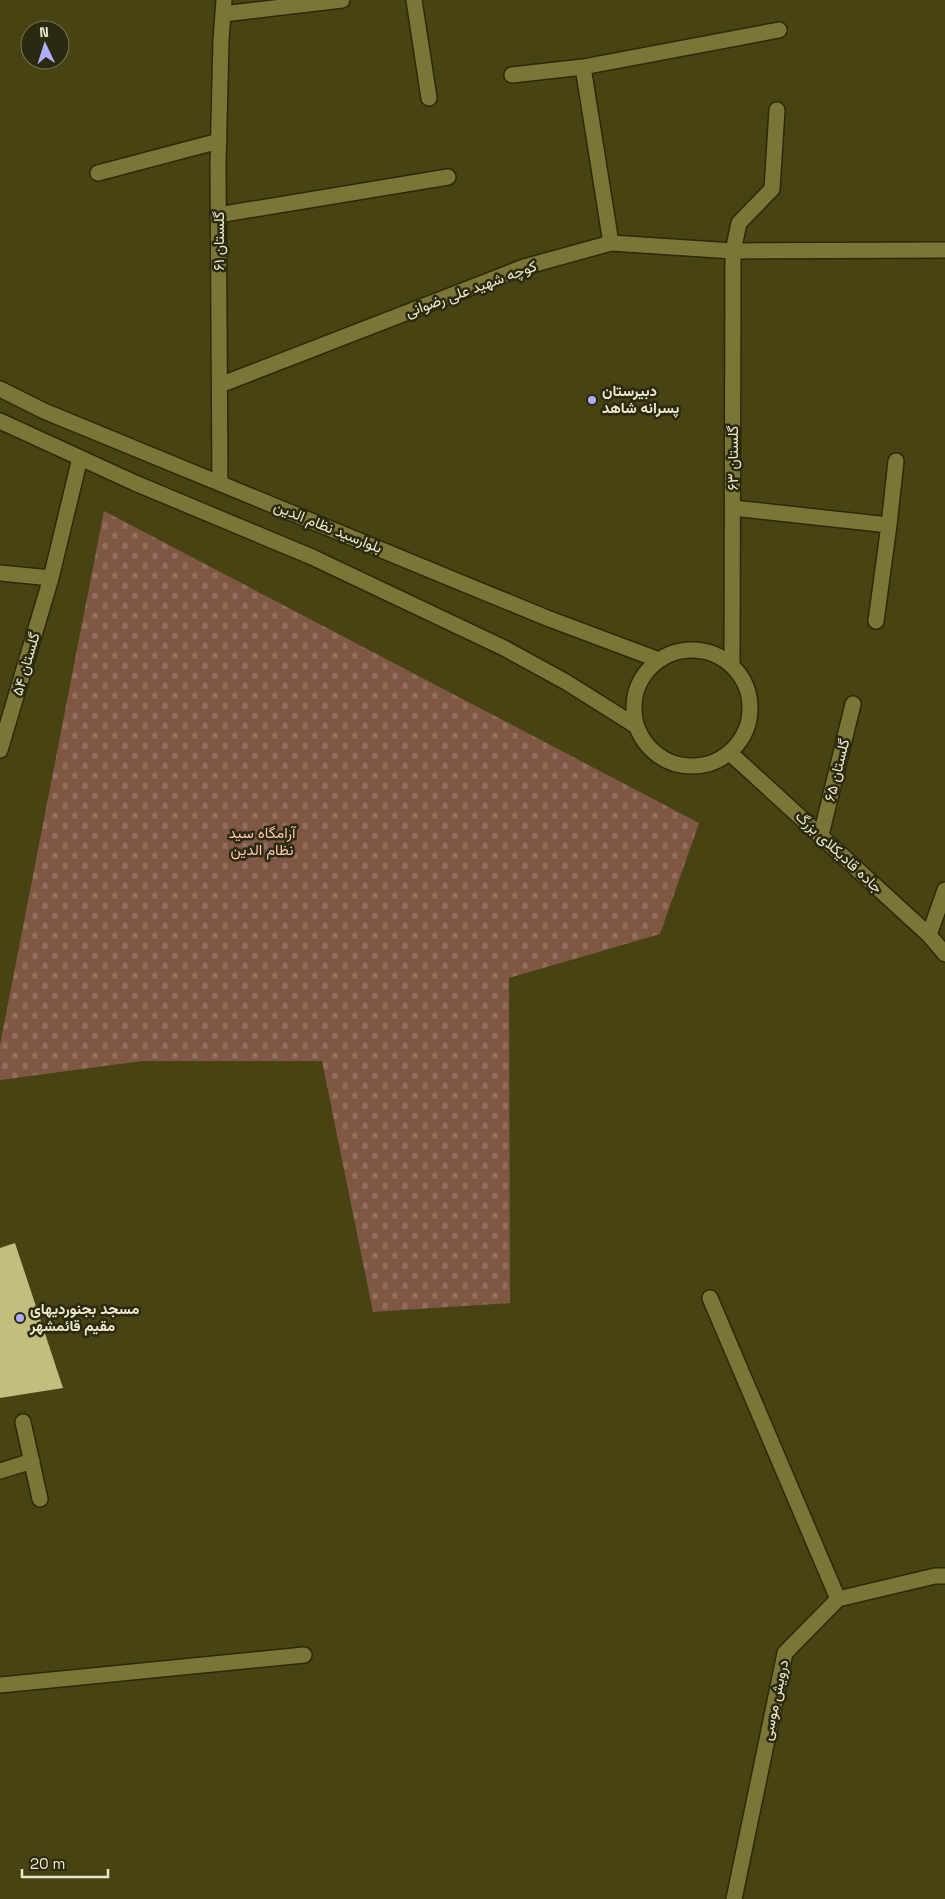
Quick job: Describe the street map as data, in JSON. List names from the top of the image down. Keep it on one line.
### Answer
{"streets":{"street":["گلستان ۶۱","کوچه شهید علی رضوانی","گلستان ۶۳","بلوارسید نظام الدین","گلستان ۵۴","گلستان ۶۵","جاده قادیکلای بزرگ","درویش موسی"]},"crossings":[["گلستان ۶۱","کوچه شهید علی رضوانی"],["گلستان ۶۱","بلوارسید نظام الدین"],["کوچه شهید علی رضوانی","گلستان ۶۳"],["گلستان ۶۳","بلوارسید نظام الدین"],["گلستان ۶۳","جاده قادیکلای بزرگ"],["بلوارسید نظام الدین","جاده قادیکلای بزرگ"],["گلستان ۶۵","جاده قادیکلای بزرگ"]],"parks":["آرامگاه سید نظام الدین"],"places":["دبیرستان پسرانه شاهد","مسجد بجنوردیهای مقیم قائمشهر"],"scale_bar":"20 m","north":"top"}
